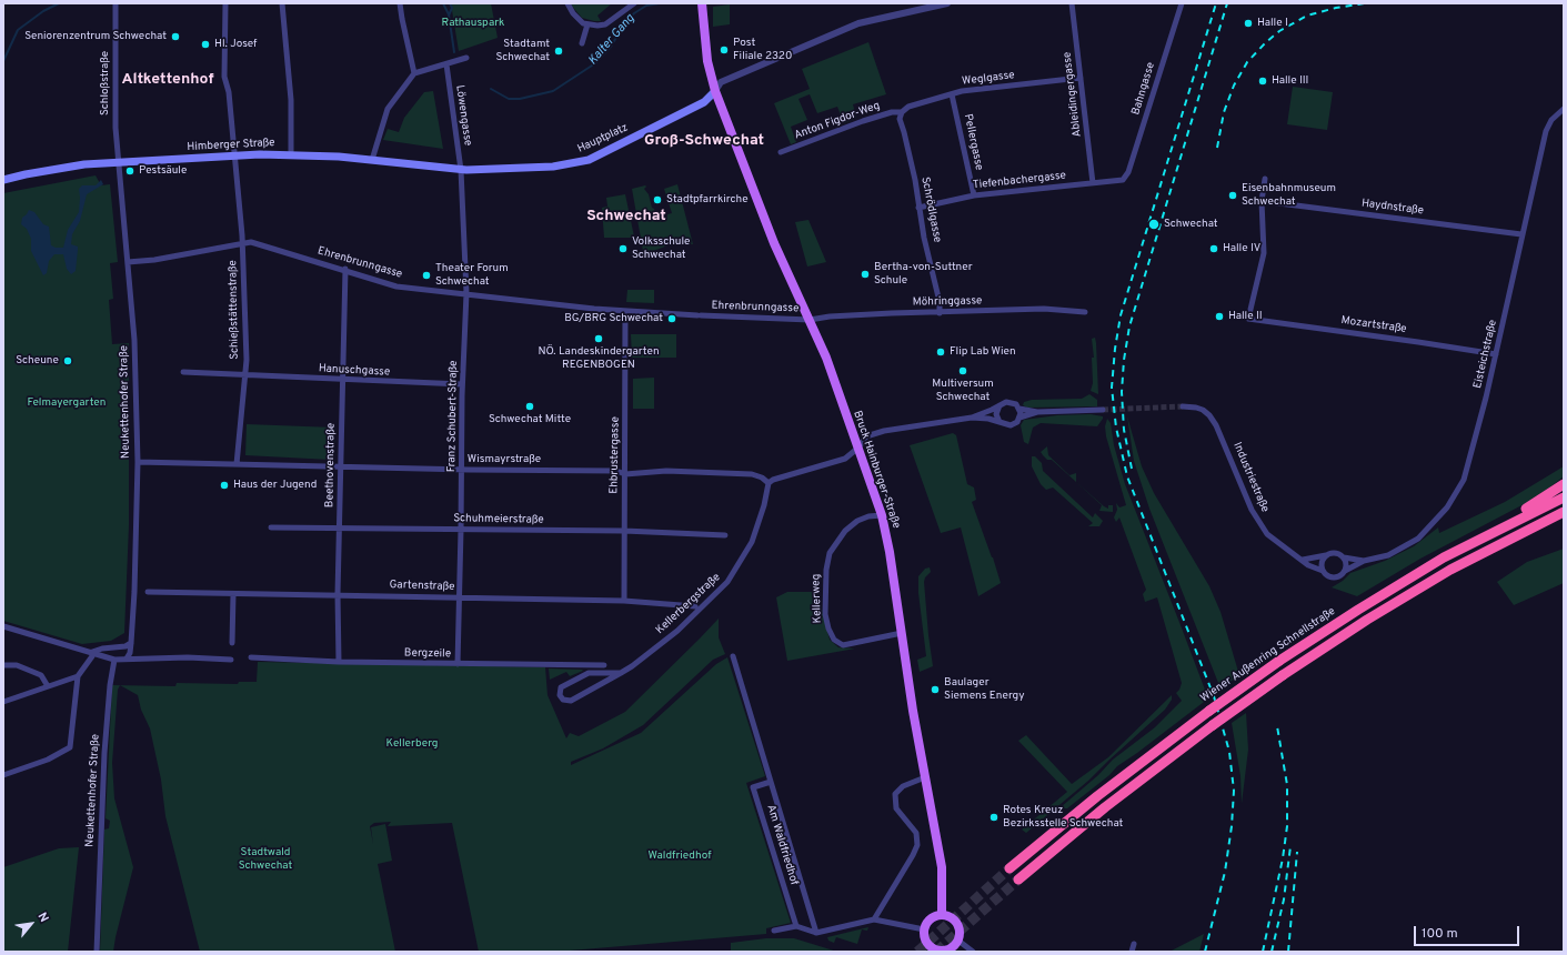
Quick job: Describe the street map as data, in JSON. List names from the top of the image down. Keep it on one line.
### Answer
{"streets":{"highway":["Wiener Außenring Schnellstraße"],"main road":["Hauptplatz","Himberger Straße","Bruck Hainburger-Straße"],"street":["Weglgasse","Schloßstraße","Bahngasse","Ableidingergasse","Löwengasse","Anton Figdor-Weg","Pellergasse","Tiefenbachergasse","Haydnstraße","Schrödlgasse","Ehrenbrunngasse","Möhringgasse","Schießstättenstraße","Mozartstraße","Eisteichstraße","Hanuschgasse","Neukettenhofer Straße","Franz Schubert-Straße","Ehbrustergasse","Wismayrstraße","Beethovenstraße","Industriestraße","Schuhmeierstraße","Gartenstraße","Kellerweg","Kellerbergstraße","Bergzeile","Am Waldfriedhof"]},"crossings":[["Weglgasse","Ableidingergasse"],["Weglgasse","Anton Figdor-Weg"],["Weglgasse","Pellergasse"],["Weglgasse","Schrödlgasse"],["Schloßstraße","Himberger Straße"],["Schloßstraße","Neukettenhofer Straße"],["Bahngasse","Tiefenbachergasse"],["Ableidingergasse","Tiefenbachergasse"],["Löwengasse","Hauptplatz"],["Löwengasse","Himberger Straße"],["Löwengasse","Franz Schubert-Straße"],["Anton Figdor-Weg","Schrödlgasse"],["Hauptplatz","Himberger Straße"],["Hauptplatz","Franz Schubert-Straße"],["Hauptplatz","Bruck Hainburger-Straße"],["Pellergasse","Tiefenbachergasse"],["Himberger Straße","Schießstättenstraße"],["Himberger Straße","Neukettenhofer Straße"],["Himberger Straße","Franz Schubert-Straße"],["Tiefenbachergasse","Schrödlgasse"],["Haydnstraße","Mozartstraße"],["Haydnstraße","Eisteichstraße"],["Schrödlgasse","Möhringgasse"],["Ehrenbrunngasse","Möhringgasse"],["Ehrenbrunngasse","Schießstättenstraße"],["Ehrenbrunngasse","Neukettenhofer Straße"],["Ehrenbrunngasse","Franz Schubert-Straße"],["Ehrenbrunngasse","Ehbrustergasse"],["Ehrenbrunngasse","Beethovenstraße"],["Ehrenbrunngasse","Bruck Hainburger-Straße"],["Möhringgasse","Bruck Hainburger-Straße"],["Schießstättenstraße","Hanuschgasse"],["Schießstättenstraße","Wismayrstraße"],["Mozartstraße","Eisteichstraße"],["Eisteichstraße","Industriestraße"],["Hanuschgasse","Franz Schubert-Straße"],["Hanuschgasse","Beethovenstraße"],["Neukettenhofer Straße","Wismayrstraße"],["Franz Schubert-Straße","Wismayrstraße"],["Franz Schubert-Straße","Schuhmeierstraße"],["Franz Schubert-Straße","Gartenstraße"],["Franz Schubert-Straße","Bergzeile"],["Ehbrustergasse","Wismayrstraße"],["Ehbrustergasse","Schuhmeierstraße"],["Ehbrustergasse","Gartenstraße"],["Wismayrstraße","Beethovenstraße"],["Wismayrstraße","Kellerbergstraße"],["Beethovenstraße","Schuhmeierstraße"],["Beethovenstraße","Gartenstraße"],["Beethovenstraße","Bergzeile"],["Bruck Hainburger-Straße","Kellerweg"]],"districts":["Altkettenhof","Groß-Schwechat","Schwechat"],"water":["Kalter Gang"],"parks":["Rathauspark","Felmayergarten","Kellerberg","Stadtwald Schwechat","Waldfriedhof"],"places":["Halle I","Seniorenzentrum Schwechat","Hl. Josef","Post Filiale 2320","Stadtamt Schwechat","Halle III","Pestsäule","Eisenbahnmuseum Schwechat","Stadtpfarrkirche","Schwechat","Volksschule Schwechat","Halle IV","Bertha-von-Suttner Schule","Theater Forum Schwechat","Halle II","BG/BRG Schwechat","NÖ. Landeskindergarten REGENBOGEN","Flip Lab Wien","Scheune","Multiversum Schwechat","Schwechat Mitte","Haus der Jugend","Baulager Siemens Energy","Rotes Kreuz Bezirksstelle Schwechat"],"scale_bar":"100 m","north":"top right"}
